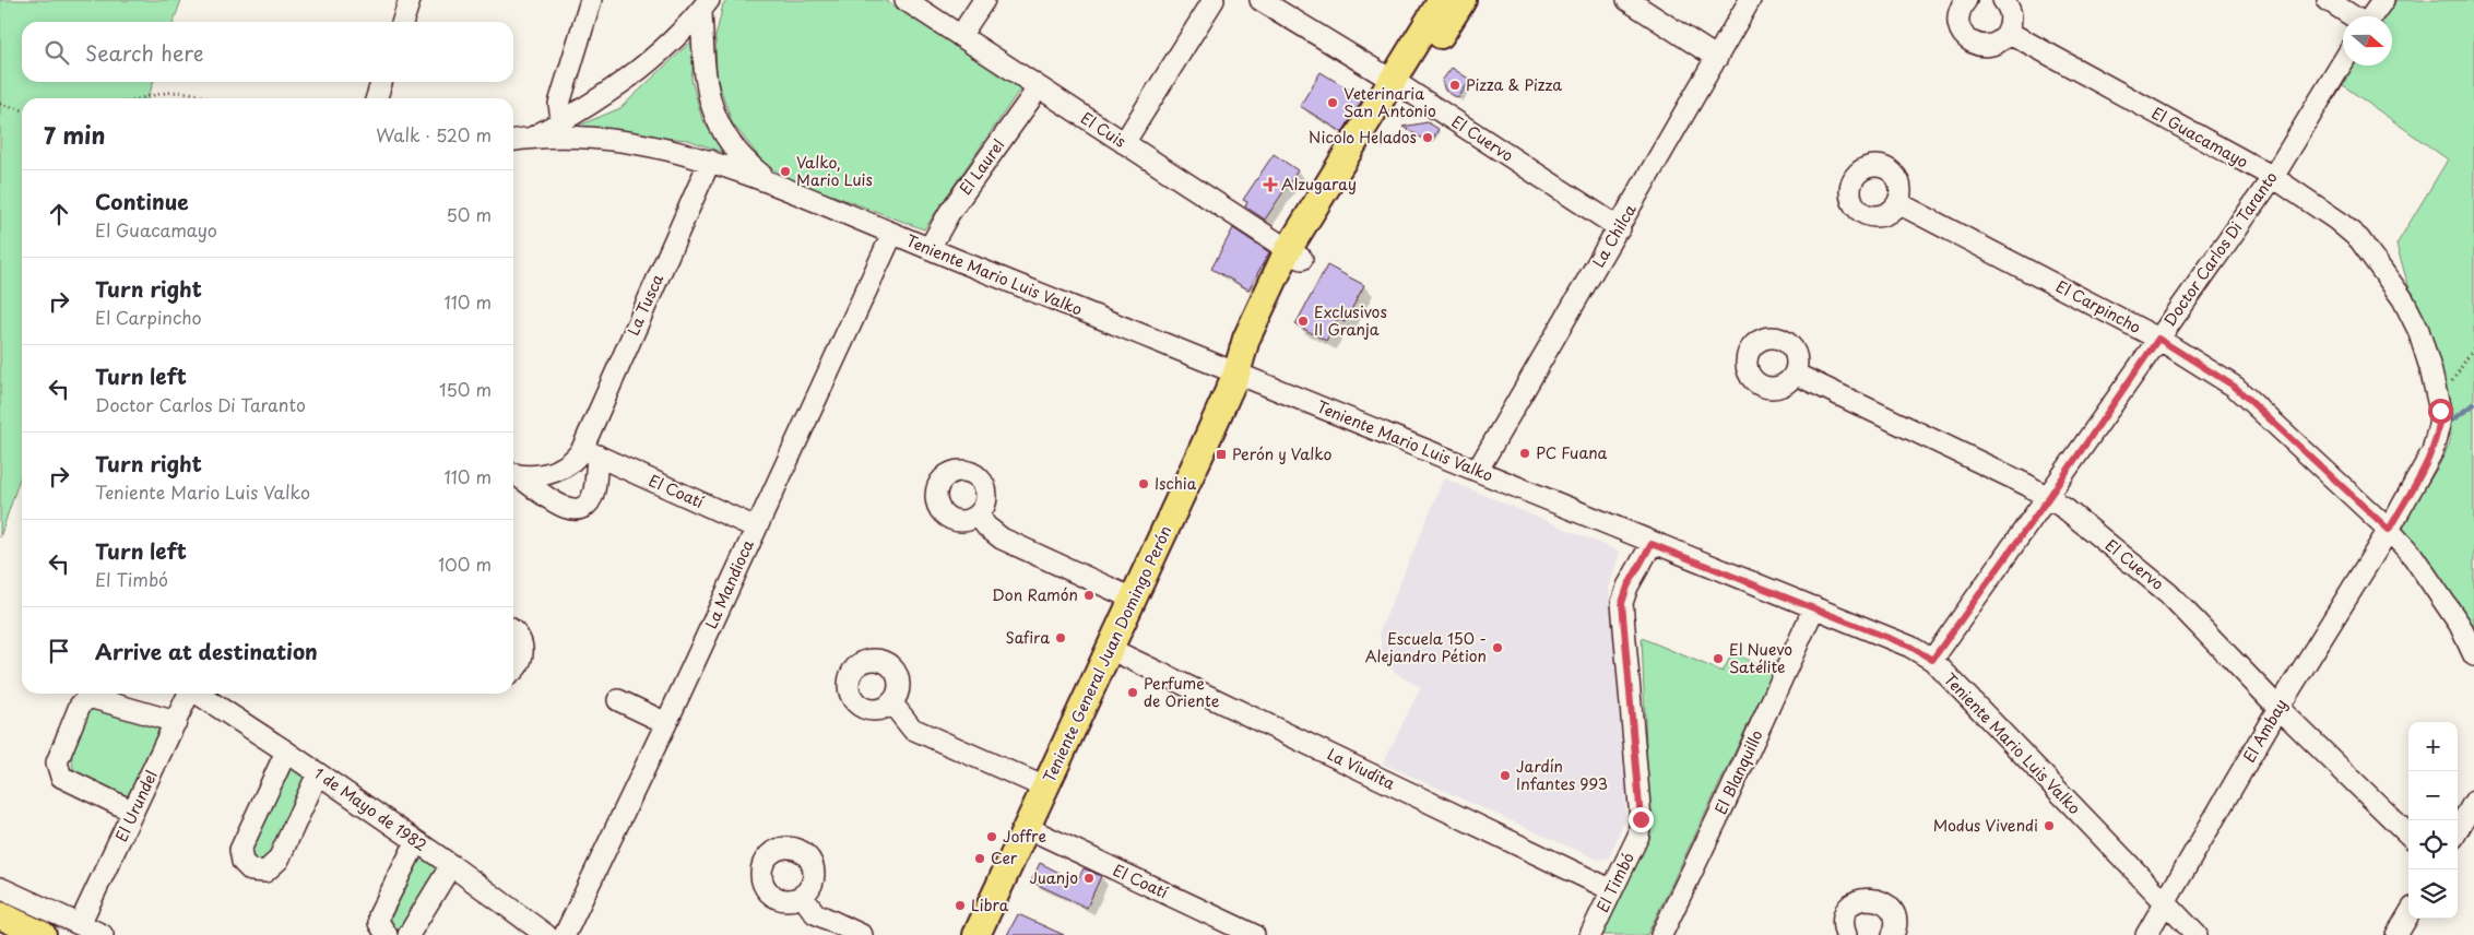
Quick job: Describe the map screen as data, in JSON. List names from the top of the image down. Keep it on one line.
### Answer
{"streets":{"main road":["Teniente General Juan Domingo Perón"],"street":["El Cuis","El Guacamayo","El Cuervo","El Laurel","La Chilca","Doctor Carlos Di Taranto","Teniente Mario Luis Valko","La Tusca","El Carpincho","El Coatí","La Mandioca","El Ambay","La Viudita","El Blanquillo","El Urundel","1 de Mayo de 1982","El Timbó"]},"crossings":[["El Cuis","El Laurel"],["El Cuis","Teniente General Juan Domingo Perón"],["El Guacamayo","Doctor Carlos Di Taranto"],["El Guacamayo","El Carpincho"],["El Guacamayo","El Ambay"],["El Cuervo","La Chilca"],["El Cuervo","Doctor Carlos Di Taranto"],["El Cuervo","Teniente General Juan Domingo Perón"],["El Cuervo","El Ambay"],["El Laurel","Teniente Mario Luis Valko"],["La Chilca","Teniente Mario Luis Valko"],["Doctor Carlos Di Taranto","Teniente Mario Luis Valko"],["Doctor Carlos Di Taranto","El Carpincho"],["Teniente Mario Luis Valko","La Tusca"],["Teniente Mario Luis Valko","La Mandioca"],["Teniente Mario Luis Valko","Teniente General Juan Domingo Perón"],["Teniente Mario Luis Valko","El Ambay"],["Teniente Mario Luis Valko","El Blanquillo"],["Teniente Mario Luis Valko","El Timbó"],["La Tusca","El Coatí"],["El Carpincho","El Ambay"],["El Coatí","La Mandioca"],["El Coatí","Teniente General Juan Domingo Perón"],["Teniente General Juan Domingo Perón","La Viudita"],["La Viudita","El Timbó"]],"places":{"other":["Pizza & Pizza","Veterinaria San Antonio","Nicolo Helados","Valko, Mario Luis","Exclusivos II Granja","PC Fuana","Ischia","Don Ramón","Safira","Escuela 150 - Alejandro Pétion","El Nuevo Satélite","Perfume de Oriente","Jardín Infantes 993","Modus Vivendi","Joffre","Cer","Juanjo","Libra"],"health":["Alzugaray"],"transit":["Perón y Valko"]},"north":"right","page":{"search":"Search here","heading":["7 min","Walk · 520 m"],"list":[["Continue","El Guacamayo","50 m"],["Turn right","El Carpincho","110 m"],["Turn left","Doctor Carlos Di Taranto","150 m"],["Turn right","Teniente Mario Luis Valko","110 m"],["Turn left","El Timbó","100 m"],"Arrive at destination"],"map_buttons":["+","−"]}}
